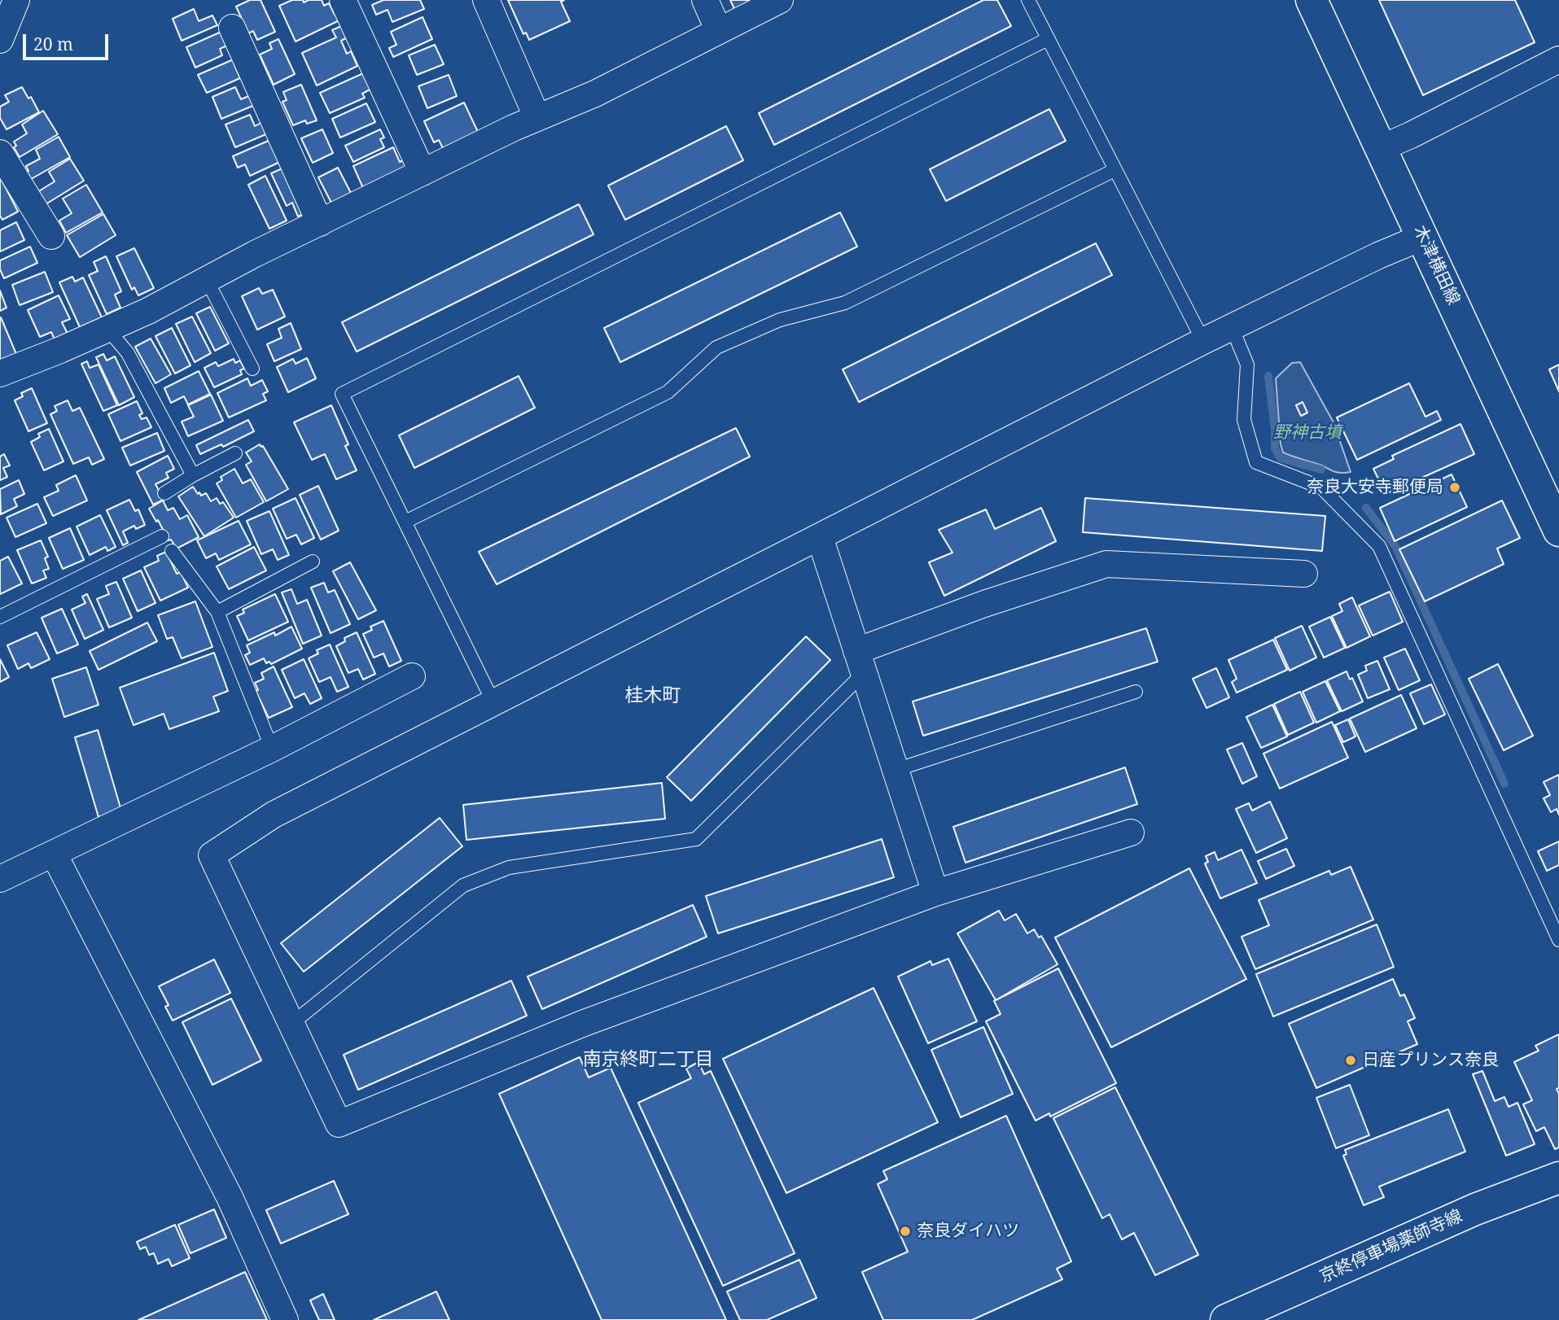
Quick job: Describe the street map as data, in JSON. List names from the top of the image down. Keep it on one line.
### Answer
{"streets":{"main road":["木津横田線","京終停車場薬師寺線"]},"districts":["桂木町","南京終町二丁目"],"parks":["野神古墳"],"places":["奈良大安寺郵便局","日産プリンス奈良","奈良ダイハツ"],"scale_bar":"20 m"}
